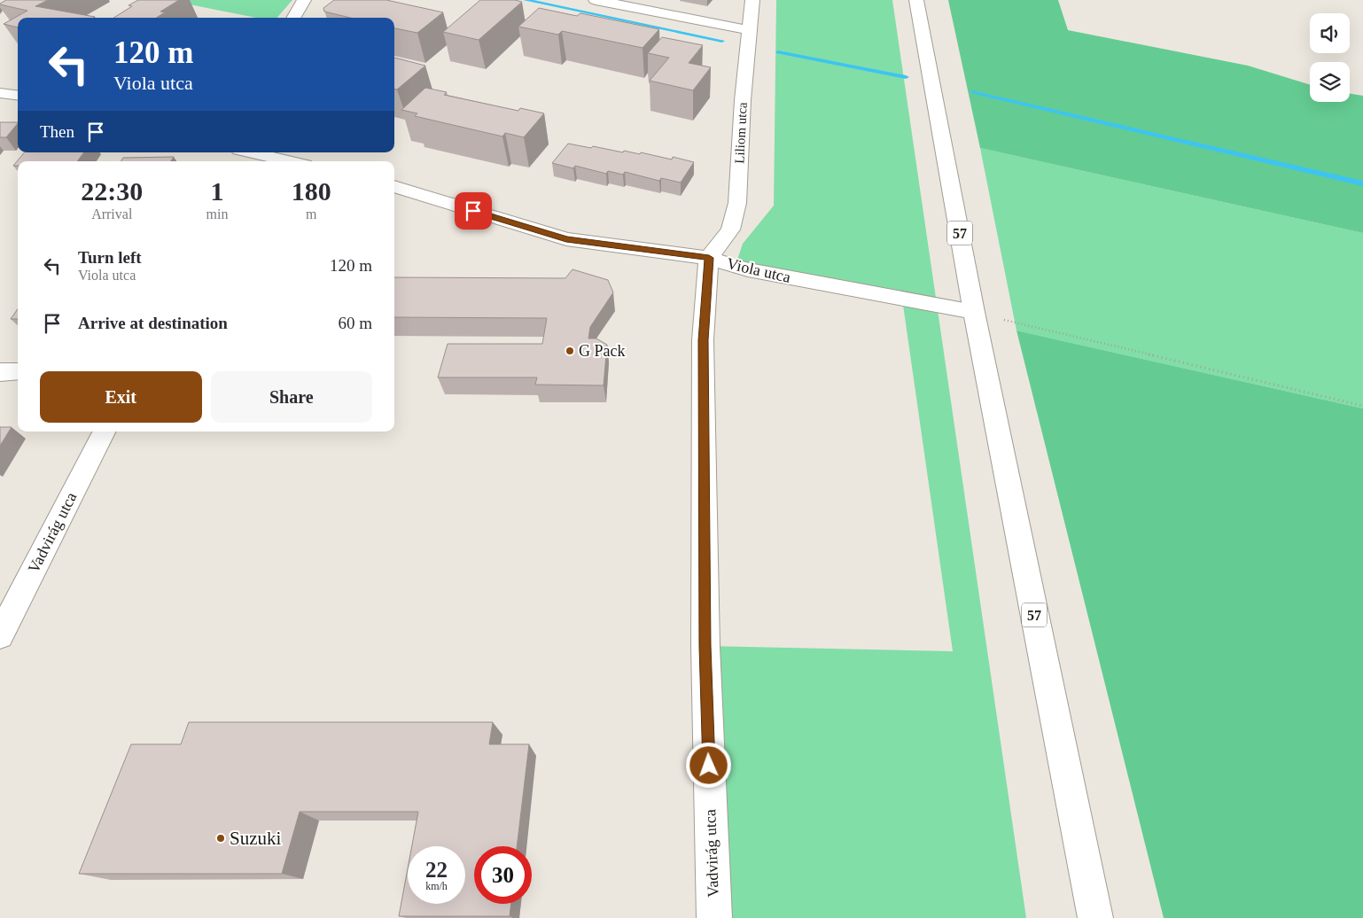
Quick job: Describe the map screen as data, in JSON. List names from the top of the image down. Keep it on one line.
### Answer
{"streets":{"street":["Liliom utca","57","Viola utca","Vadvirág utca"]},"crossings":[["Liliom utca","Viola utca"],["Liliom utca","Vadvirág utca"],["57","Viola utca"],["Viola utca","Vadvirág utca"]],"places":["G Pack","Suzuki"],"page":{"turn":["120 m","Viola utca"],"then":"Then","eta":["22:30","Arrival","1","min","180","m"],"list":[{"name":"Turn left","note":"Viola utca","value":"120 m"},{"name":"Arrive at destination","value":"60 m"}],"buttons":["Exit","Share"],"speed":"22 km/h","limit":"30"}}
